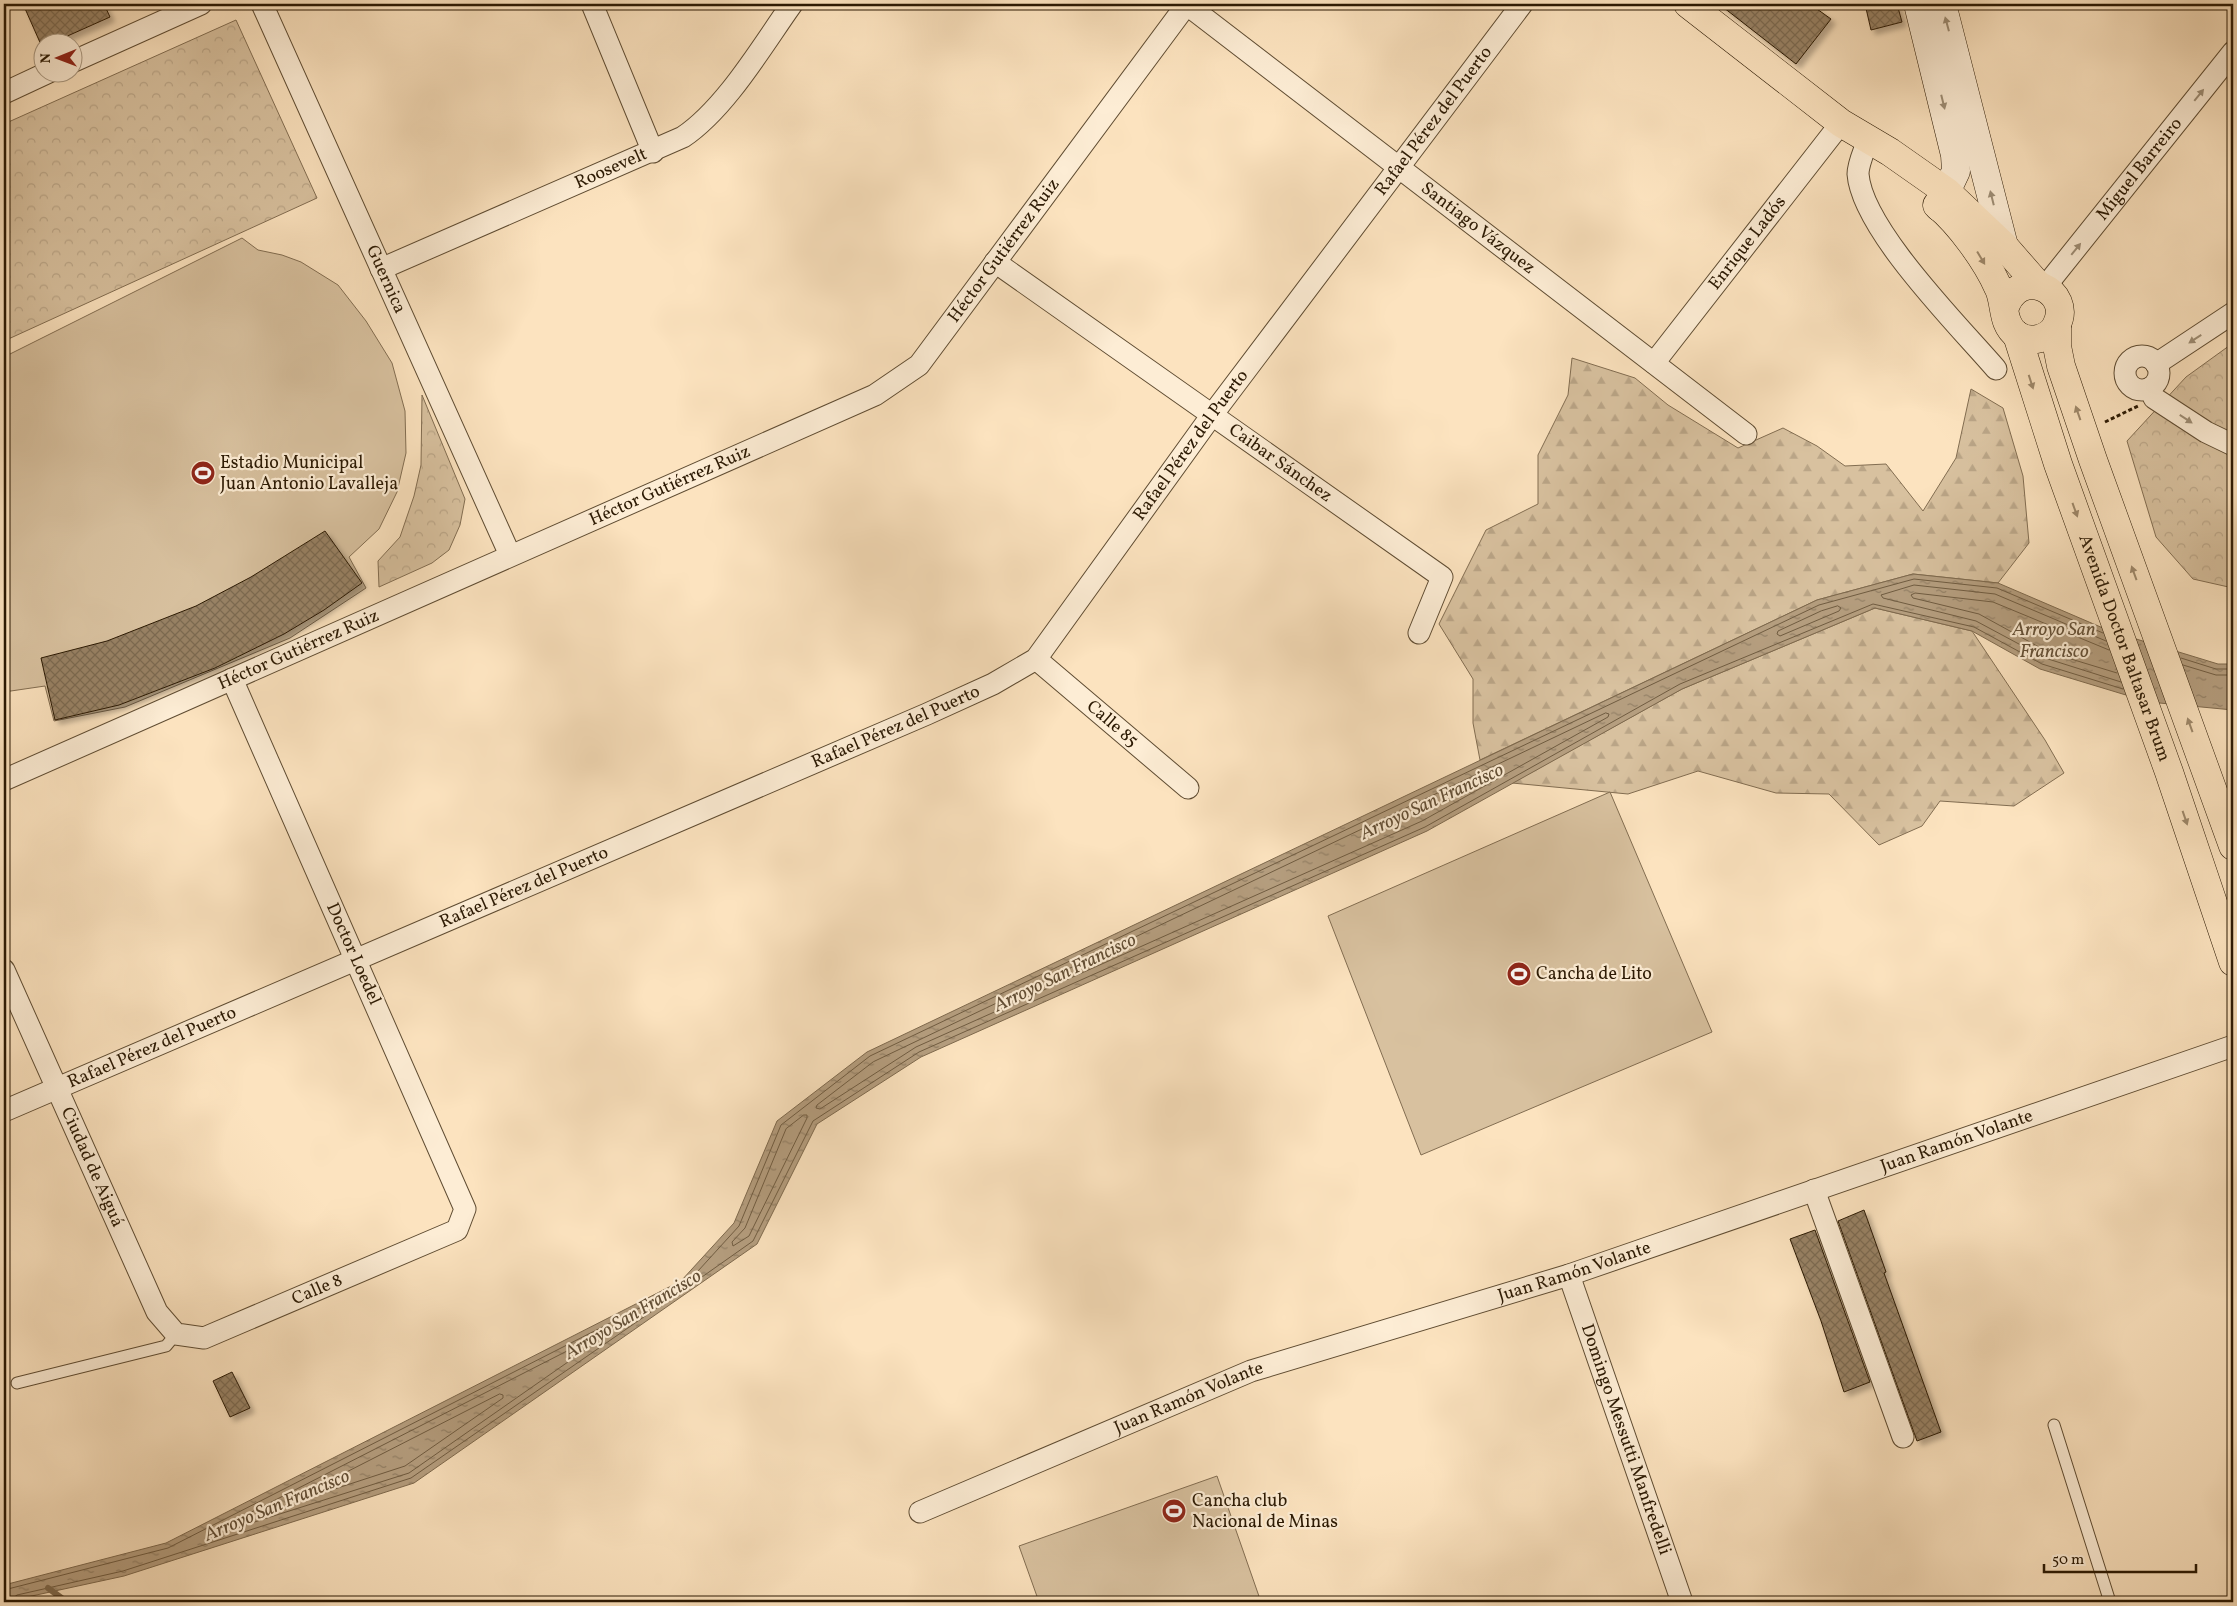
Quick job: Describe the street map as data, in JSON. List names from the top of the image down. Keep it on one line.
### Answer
{"streets":{"highway":["Avenida Doctor Baltasar Brum"],"street":["Rafael Pérez del Puerto","Roosevelt","Miguel Barreiro","Santiago Vázquez","Enrique Ladós","Héctor Gutiérrez Ruiz","Guernica","Caibar Sánchez","Calle 85","Doctor Loedel","Juan Ramón Volante","Ciudad de Aiguá","Calle 8","Domingo Messutti Manfredelli"]},"crossings":[["Rafael Pérez del Puerto","Santiago Vázquez"],["Rafael Pérez del Puerto","Caibar Sánchez"],["Rafael Pérez del Puerto","Calle 85"],["Rafael Pérez del Puerto","Doctor Loedel"],["Rafael Pérez del Puerto","Ciudad de Aiguá"],["Roosevelt","Guernica"],["Miguel Barreiro","Avenida Doctor Baltasar Brum"],["Santiago Vázquez","Enrique Ladós"],["Santiago Vázquez","Héctor Gutiérrez Ruiz"],["Héctor Gutiérrez Ruiz","Guernica"],["Héctor Gutiérrez Ruiz","Caibar Sánchez"],["Héctor Gutiérrez Ruiz","Doctor Loedel"],["Doctor Loedel","Calle 8"],["Juan Ramón Volante","Domingo Messutti Manfredelli"],["Ciudad de Aiguá","Calle 8"]],"water":["Arroyo San Francisco"],"places":{"sports":["Estadio Municipal Juan Antonio Lavalleja","Cancha de Lito","Cancha club Nacional de Minas"]},"scale_bar":"50 m","north":"left"}
